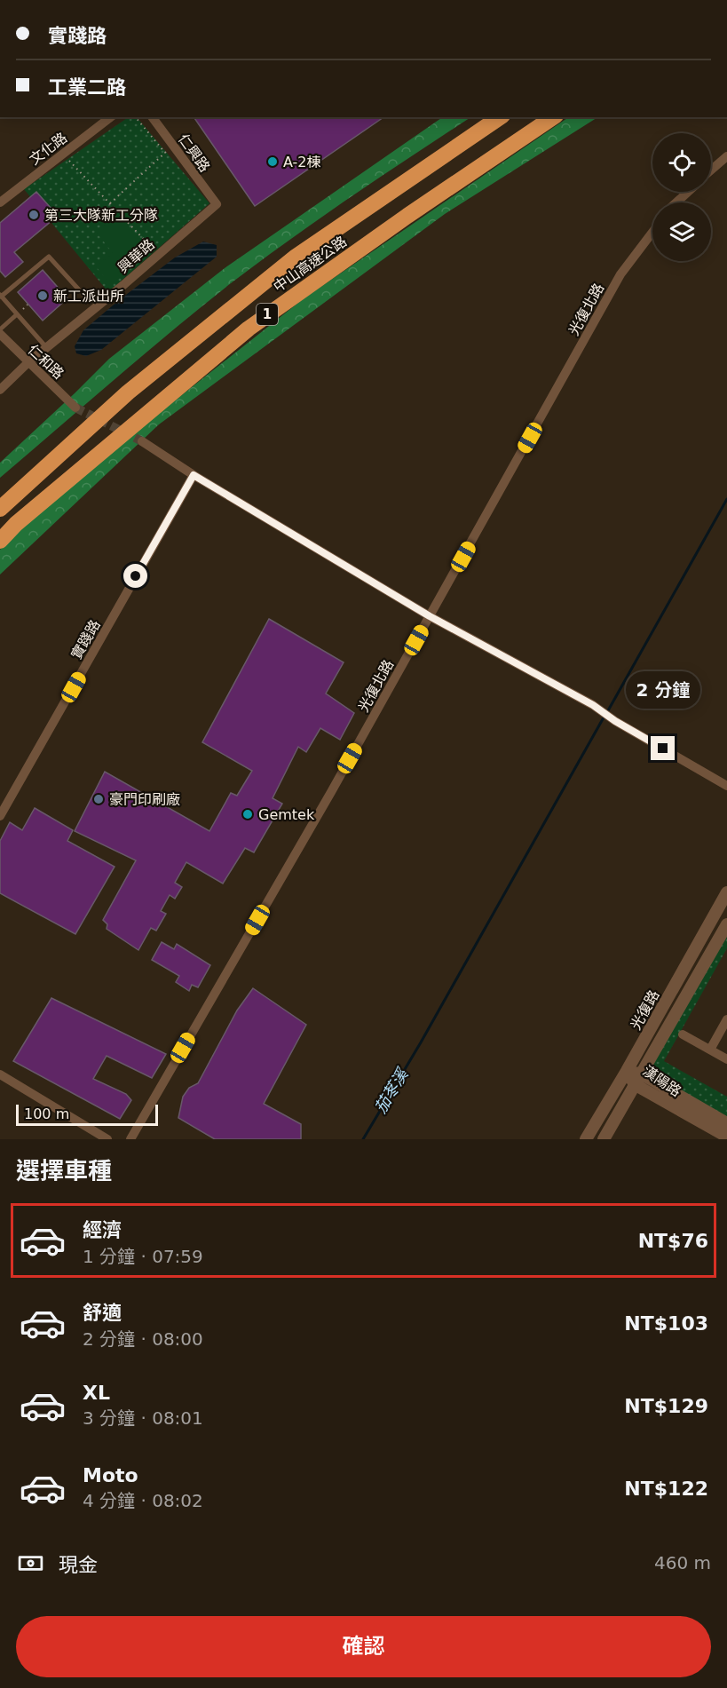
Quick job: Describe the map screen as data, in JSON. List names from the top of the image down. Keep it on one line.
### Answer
{"streets":{"highway":["中山高速公路","1"],"street":["文化路","仁興路","興華路","光復北路","仁和路","實踐路","光復路","漢陽路"]},"crossings":[["仁興路","興華路"],["興華路","仁和路"],["光復路","漢陽路"]],"water":["茄苳溪"],"places":["A-2棟","第三大隊新工分隊","新工派出所","豪門印刷廠","Gemtek"],"scale_bar":"100 m","page":{"banner":["實踐路","工業二路"],"bubble":"2 分鐘","scale":"100 m","heading":"選擇車種","list":[{"name":"經濟","note":"1 分鐘 · 07:59","value":"NT$76"},{"name":"舒適","note":"2 分鐘 · 08:00","value":"NT$103"},{"name":"XL","note":"3 分鐘 · 08:01","value":"NT$129"},{"name":"Moto","note":"4 分鐘 · 08:02","value":"NT$122"}],"pay":["現金","460 m"],"buttons":"確認"}}
